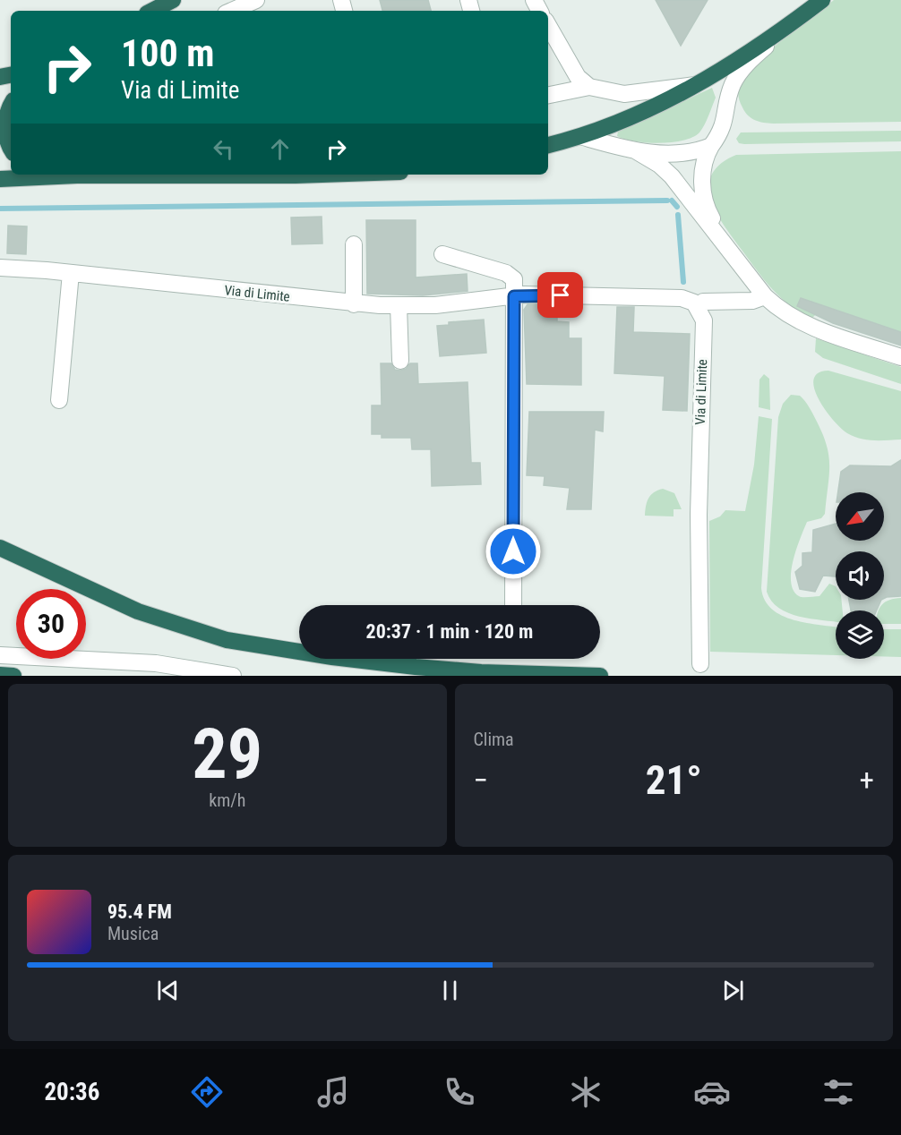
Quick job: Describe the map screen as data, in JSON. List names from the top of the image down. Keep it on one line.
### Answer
{"streets":{"street":["Via di Limite"]},"north":"bottom left","page":{"turn":["100 m","Via di Limite"],"limit":"30","trip":"20:37 · 1 min · 120 m","tile":[["29","km/h"],"Clima"],"heat":["−","21°","+"],"song":["95.4 FM","Musica"],"tabs":"20:36"}}
